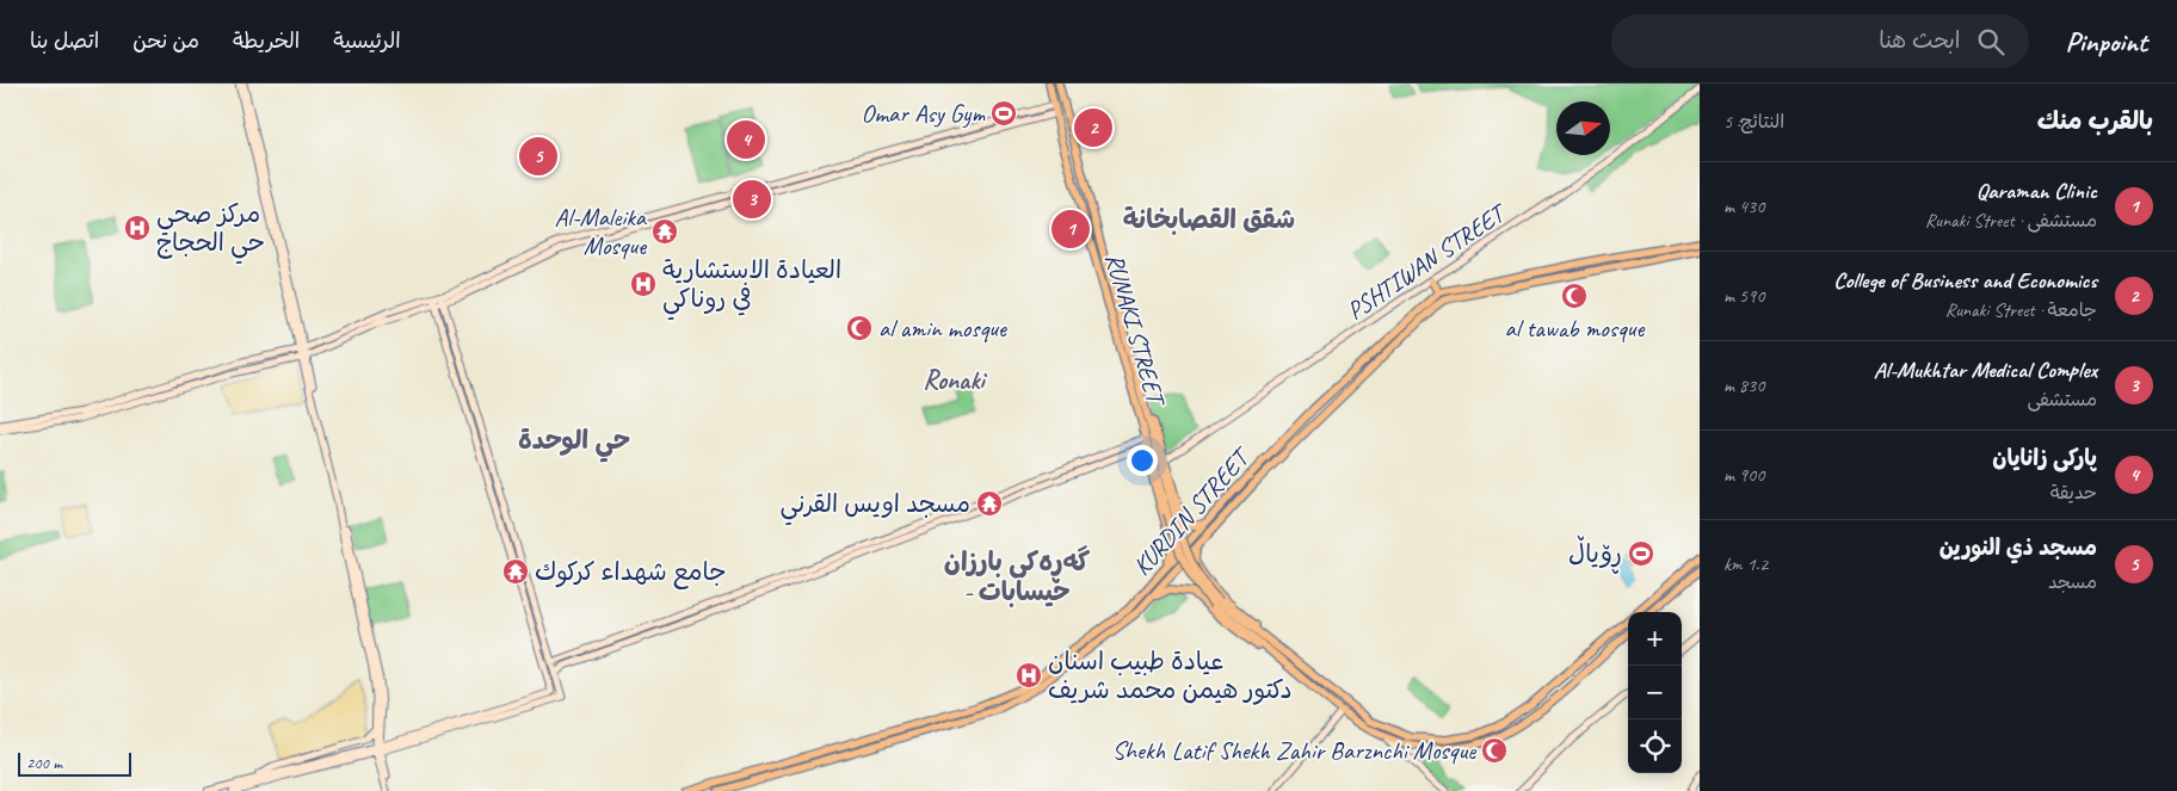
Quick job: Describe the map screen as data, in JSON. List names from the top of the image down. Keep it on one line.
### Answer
{"streets":{"main road":["RUNAKI STREET","KURDIN STREET"],"street":["PSHTIWAN STREET"]},"districts":["شقق القصابخانة","Ronaki","حي الوحدة","گەڕەکی بارزان - حیسابات"],"places":{"sports":["Omar Asy Gym","ڕۆیاڵ"],"hospital":["مركز صحي حي الحجاج","العيادة الاستشارية في روناكي","عيادة طبيب اسنان دكتور هيمن محمد شريف"],"temple":["Al-Maleika Mosque","مسجد اويس القرني","جامع شهداء كركوك"],"mosque":["al tawab mosque","al amin mosque","Shekh Latif Shekh Zahir Barznchi Mosque"]},"scale_bar":"200 m","north":"right","page":{"header":"Pinpoint","search":"ابحث هنا","nav":["الرئيسية","الخريطة","من نحن","اتصل بنا"],"heading":["بالقرب منك","النتائج: 5"],"pins":["2","4","5","3","1"],"list":[{"mark":"1","name":"Qaraman Clinic","note":"مستشفى · Runaki Street","value":"430 m"},{"mark":"2","name":"College of Business and Economics","note":"جامعة · Runaki Street","value":"590 m"},{"mark":"3","name":"Al-Mukhtar Medical Complex","note":"مستشفى","value":"830 m"},{"mark":"4","name":"پارکی زانایان","note":"حديقة","value":"900 m"},{"mark":"5","name":"مسجد ذي النورين","note":"مسجد","value":"1.2 km"}],"map_buttons":["+","−"],"scale":"200 m"}}
